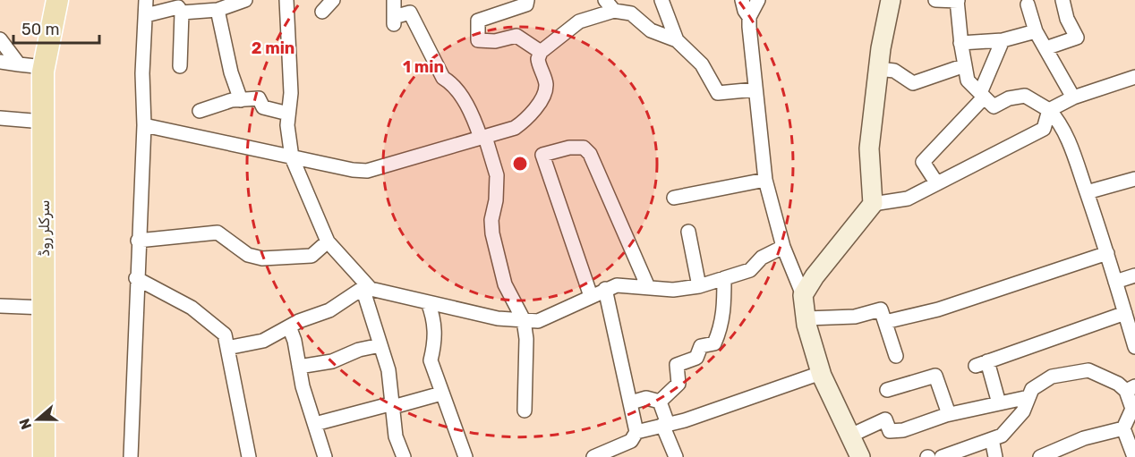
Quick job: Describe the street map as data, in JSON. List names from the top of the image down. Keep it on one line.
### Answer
{"streets":{"main road":["سرکلر روڈ"]},"scale_bar":"50 m","north":"left","rings":["2 min","1 min"]}
